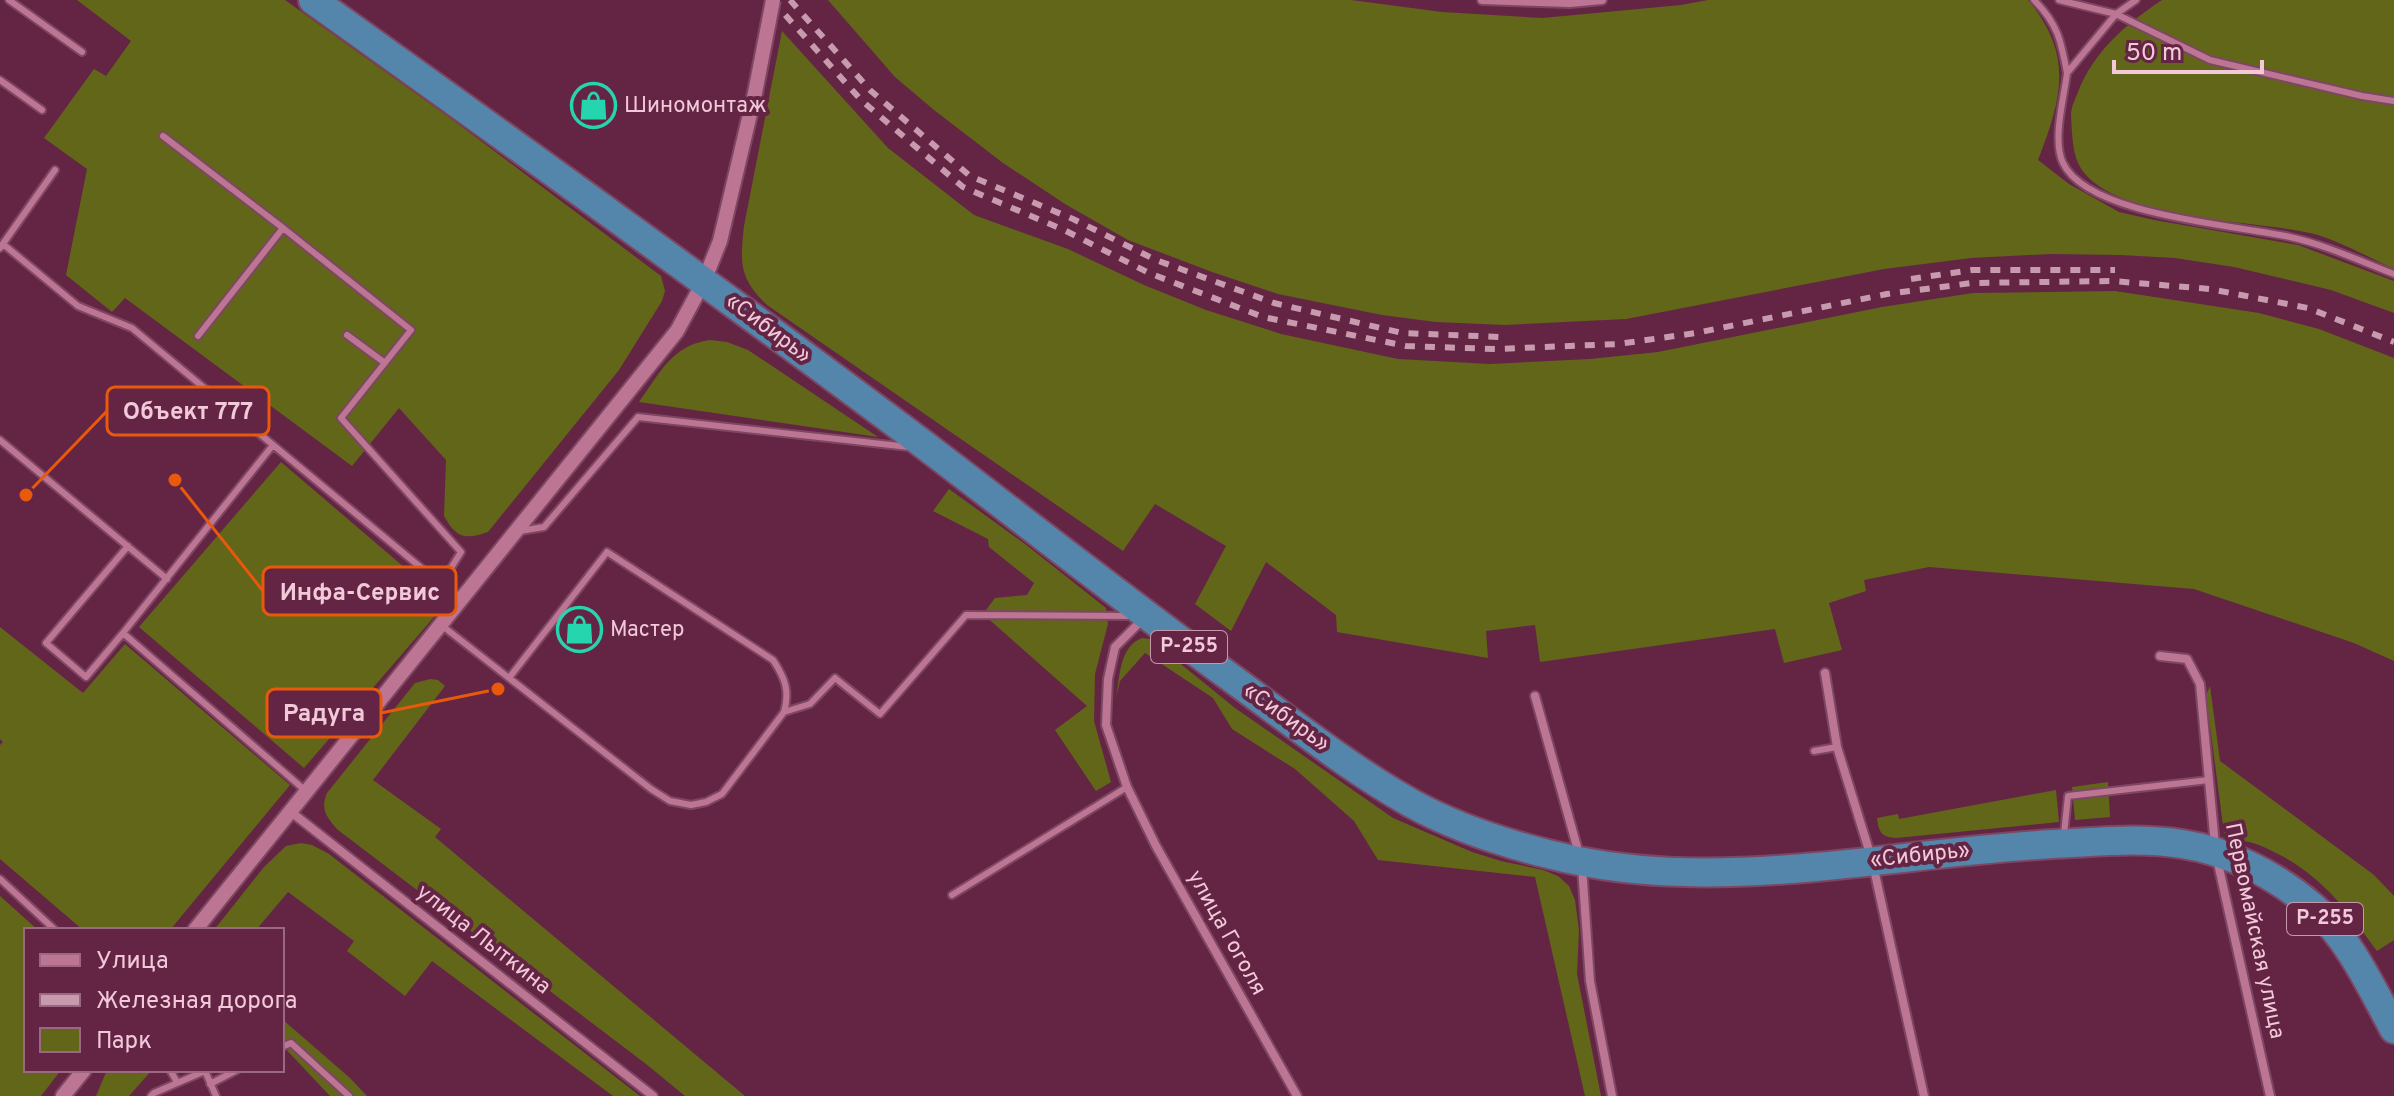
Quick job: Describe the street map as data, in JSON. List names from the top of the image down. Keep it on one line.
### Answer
{"streets":{"highway":["«Сибирь»","Р-255"],"street":["Первомайская улица","улица Гоголя","улица Лыткина"]},"crossings":[["«Сибирь»","Р-255"],["«Сибирь»","Первомайская улица"],["«Сибирь»","улица Гоголя"],["Р-255","Первомайская улица"]],"places":{"shop":["Шиномонтаж","Мастер"],"other":["Инфа-Сервис","Объект 777","Радуга"]},"legend":["Улица","Железная дорога","Парк"],"scale_bar":"50 m"}
